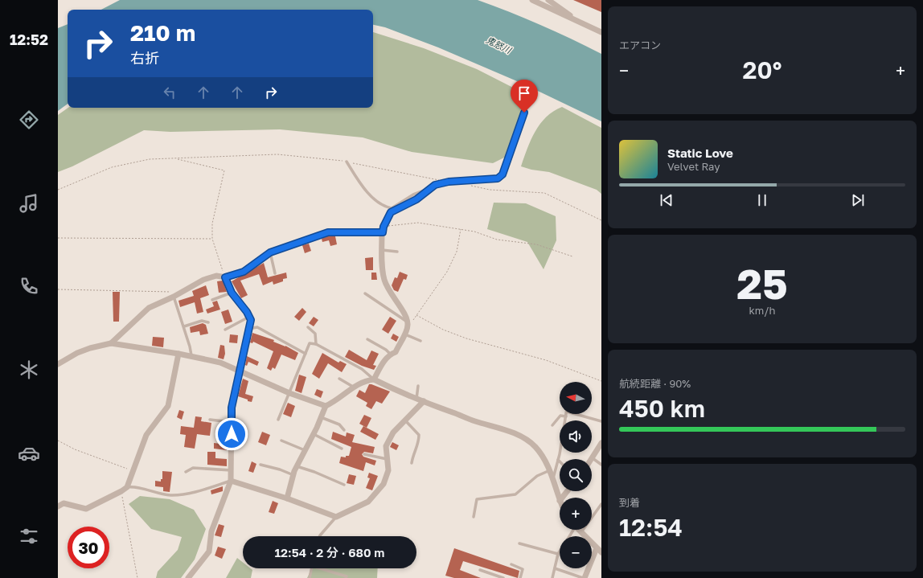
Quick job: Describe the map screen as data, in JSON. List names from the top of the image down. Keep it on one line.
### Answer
{"water":["鬼怒川"],"north":"left","page":{"tabs":"12:52","tile":["エアコン",["25","km/h"],["航続距離 · 90%","450 km"],["到着","12:54"]],"turn":["210 m","右折"],"heat":["−","20°","+"],"song":["Static Love","Velvet Ray"],"map_buttons":["+","−"],"limit":"30","trip":"12:54 · 2 分 · 680 m"}}
